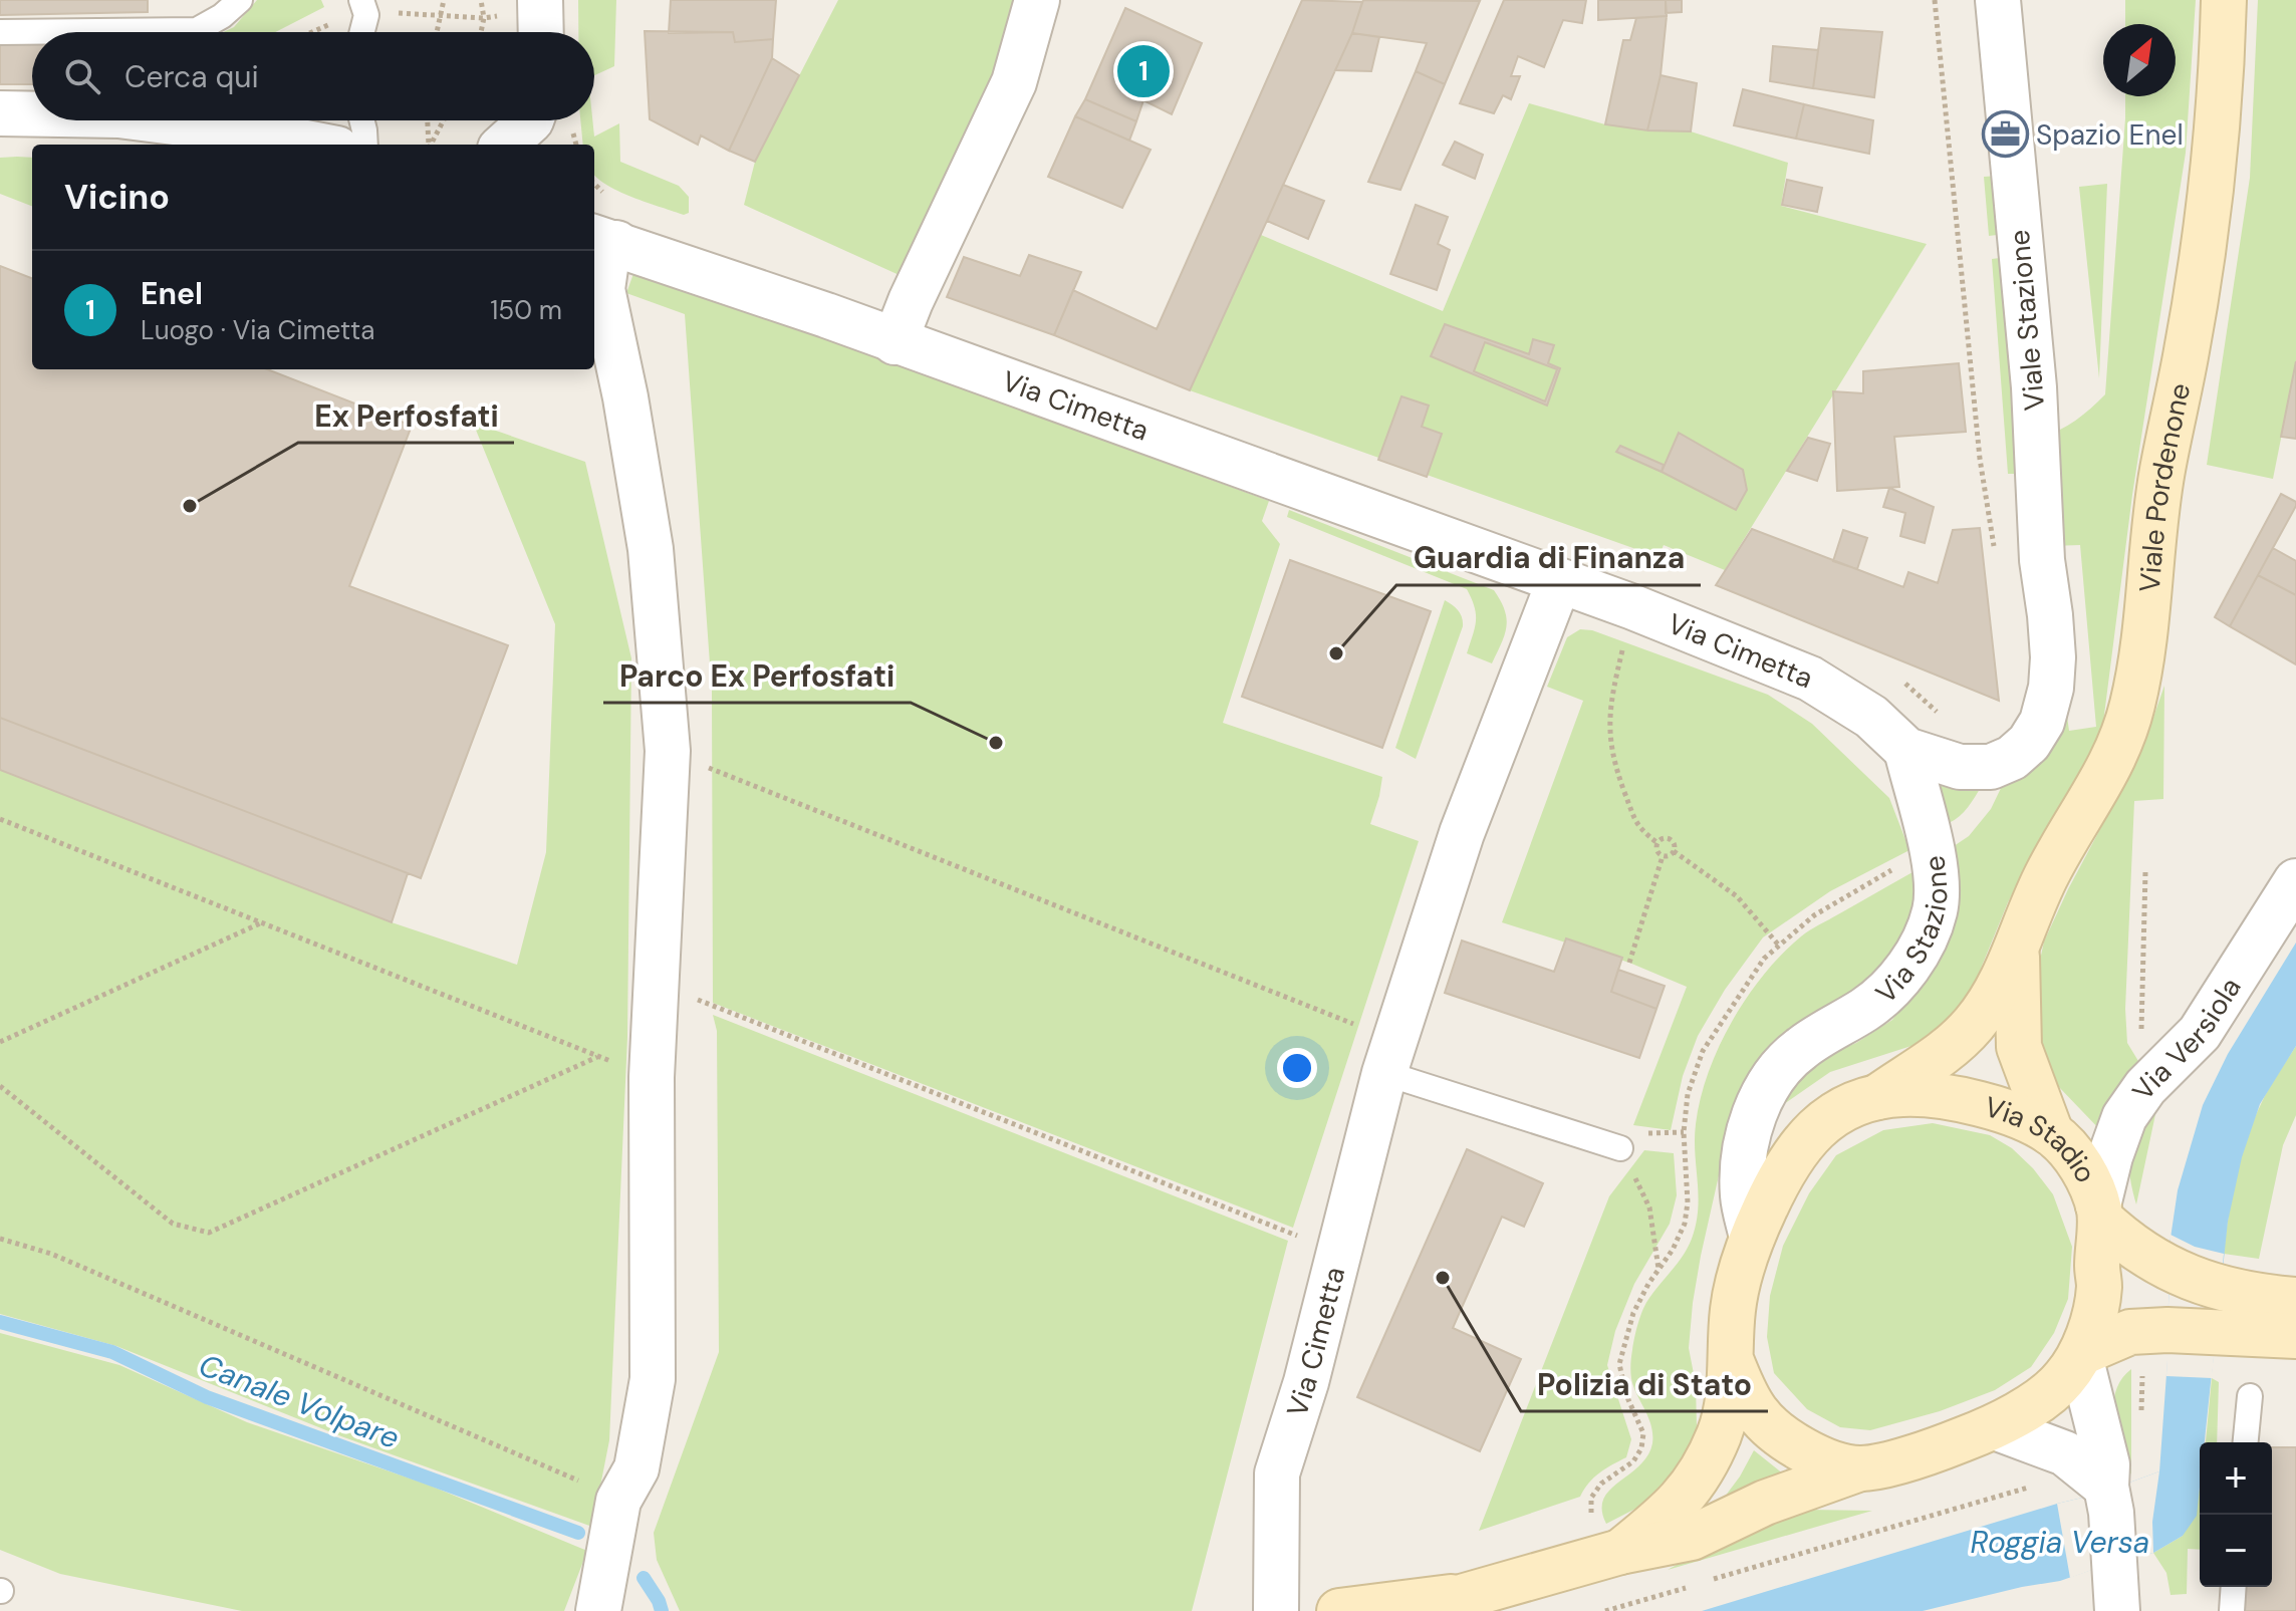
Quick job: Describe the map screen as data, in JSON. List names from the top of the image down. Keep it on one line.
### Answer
{"streets":{"main road":["Viale Pordenone","Via Stadio"],"street":["Viale Stazione","Via Cimetta","Via Stazione","Via Versiola"]},"crossings":[["Viale Stazione","Via Cimetta"],["Viale Stazione","Via Stazione"],["Via Cimetta","Via Stazione"],["Viale Pordenone","Via Stadio"],["Via Stazione","Via Stadio"],["Via Versiola","Via Stadio"]],"water":["Canale Volpare","Roggia Versa"],"places":{"office":["Spazio Enel"],"other":["Ex Perfosfati","Guardia di Finanza","Parco Ex Perfosfati","Polizia di Stato"]},"north":"top right","page":{"search":"Cerca qui","pins":"1","heading":"Vicino","list":[{"mark":"1","name":"Enel","note":"Luogo · Via Cimetta","value":"150 m"}],"map_buttons":["+","−"]}}
